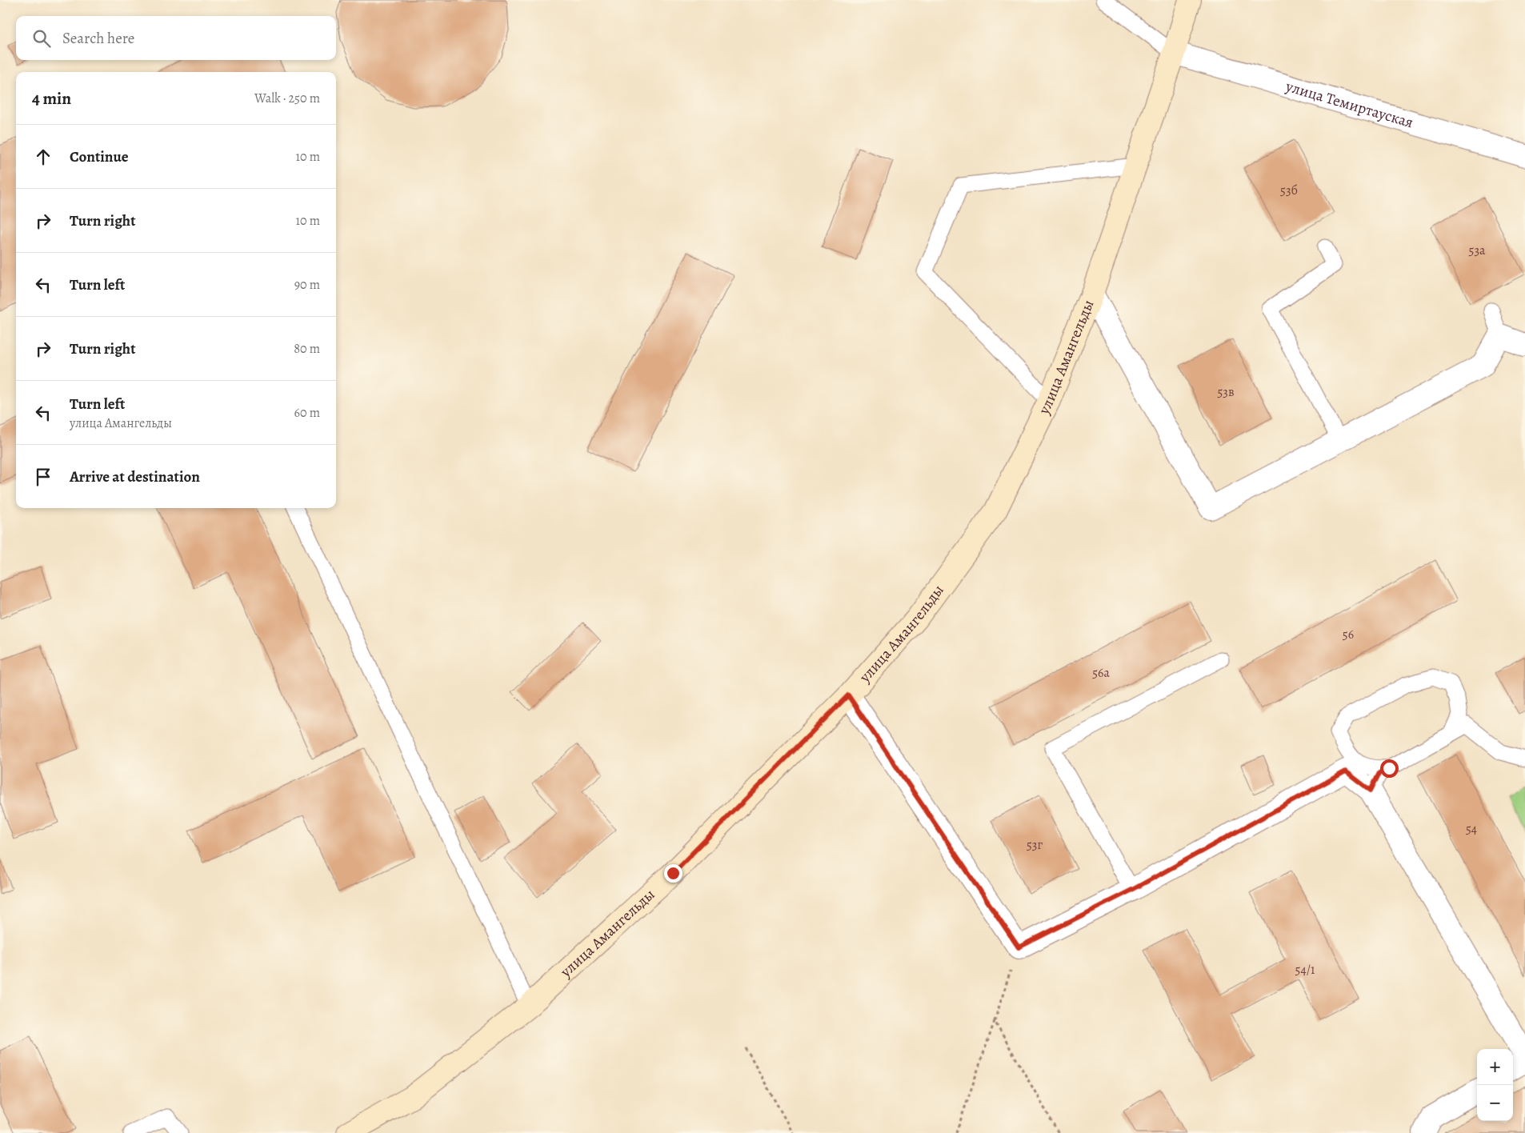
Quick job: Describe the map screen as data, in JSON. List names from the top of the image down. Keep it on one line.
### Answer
{"streets":{"street":["улица Темиртауская","улица Амангельды"]},"crossings":[["улица Темиртауская","улица Амангельды"]],"house_numbers":["53б","53а","53в","56","56а","54","53г","54/1"],"page":{"search":"Search here","heading":["4 min","Walk · 250 m"],"list":[["Continue","10 m"],["Turn right","10 m"],["Turn left","90 m"],["Turn right","80 m"],["Turn left","улица Амангельды","60 m"],"Arrive at destination"],"map_buttons":["+","−"]}}
